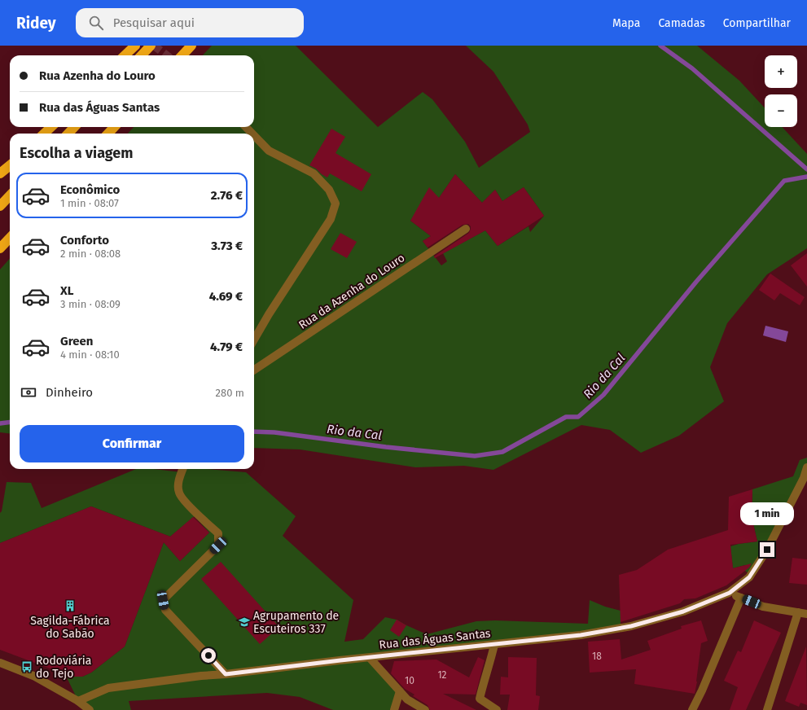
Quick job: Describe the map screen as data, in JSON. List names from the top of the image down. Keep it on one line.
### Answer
{"streets":{"street":["Rua da Azenha do Louro","Rua das Águas Santas"]},"water":["Rio da Cal"],"places":{"building":["Sagilda-Fábrica do Sabão"],"school or university":["Agrupamento de Escuteiros 337"],"bus stop":["Rodoviária do Tejo"]},"house_numbers":["18","12","10"],"page":{"header":"Ridey","search":"Pesquisar aqui","nav":["Mapa","Camadas","Compartilhar"],"map_buttons":["+","−"],"banner":["Rua Azenha do Louro","Rua das Águas Santas"],"heading":"Escolha a viagem","list":[{"name":"Econômico","note":"1 min · 08:07","value":"2.76 €"},{"name":"Conforto","note":"2 min · 08:08","value":"3.73 €"},{"name":"XL","note":"3 min · 08:09","value":"4.69 €"},{"name":"Green","note":"4 min · 08:10","value":"4.79 €"}],"pay":["Dinheiro","280 m"],"buttons":"Confirmar","bubble":"1 min"}}
